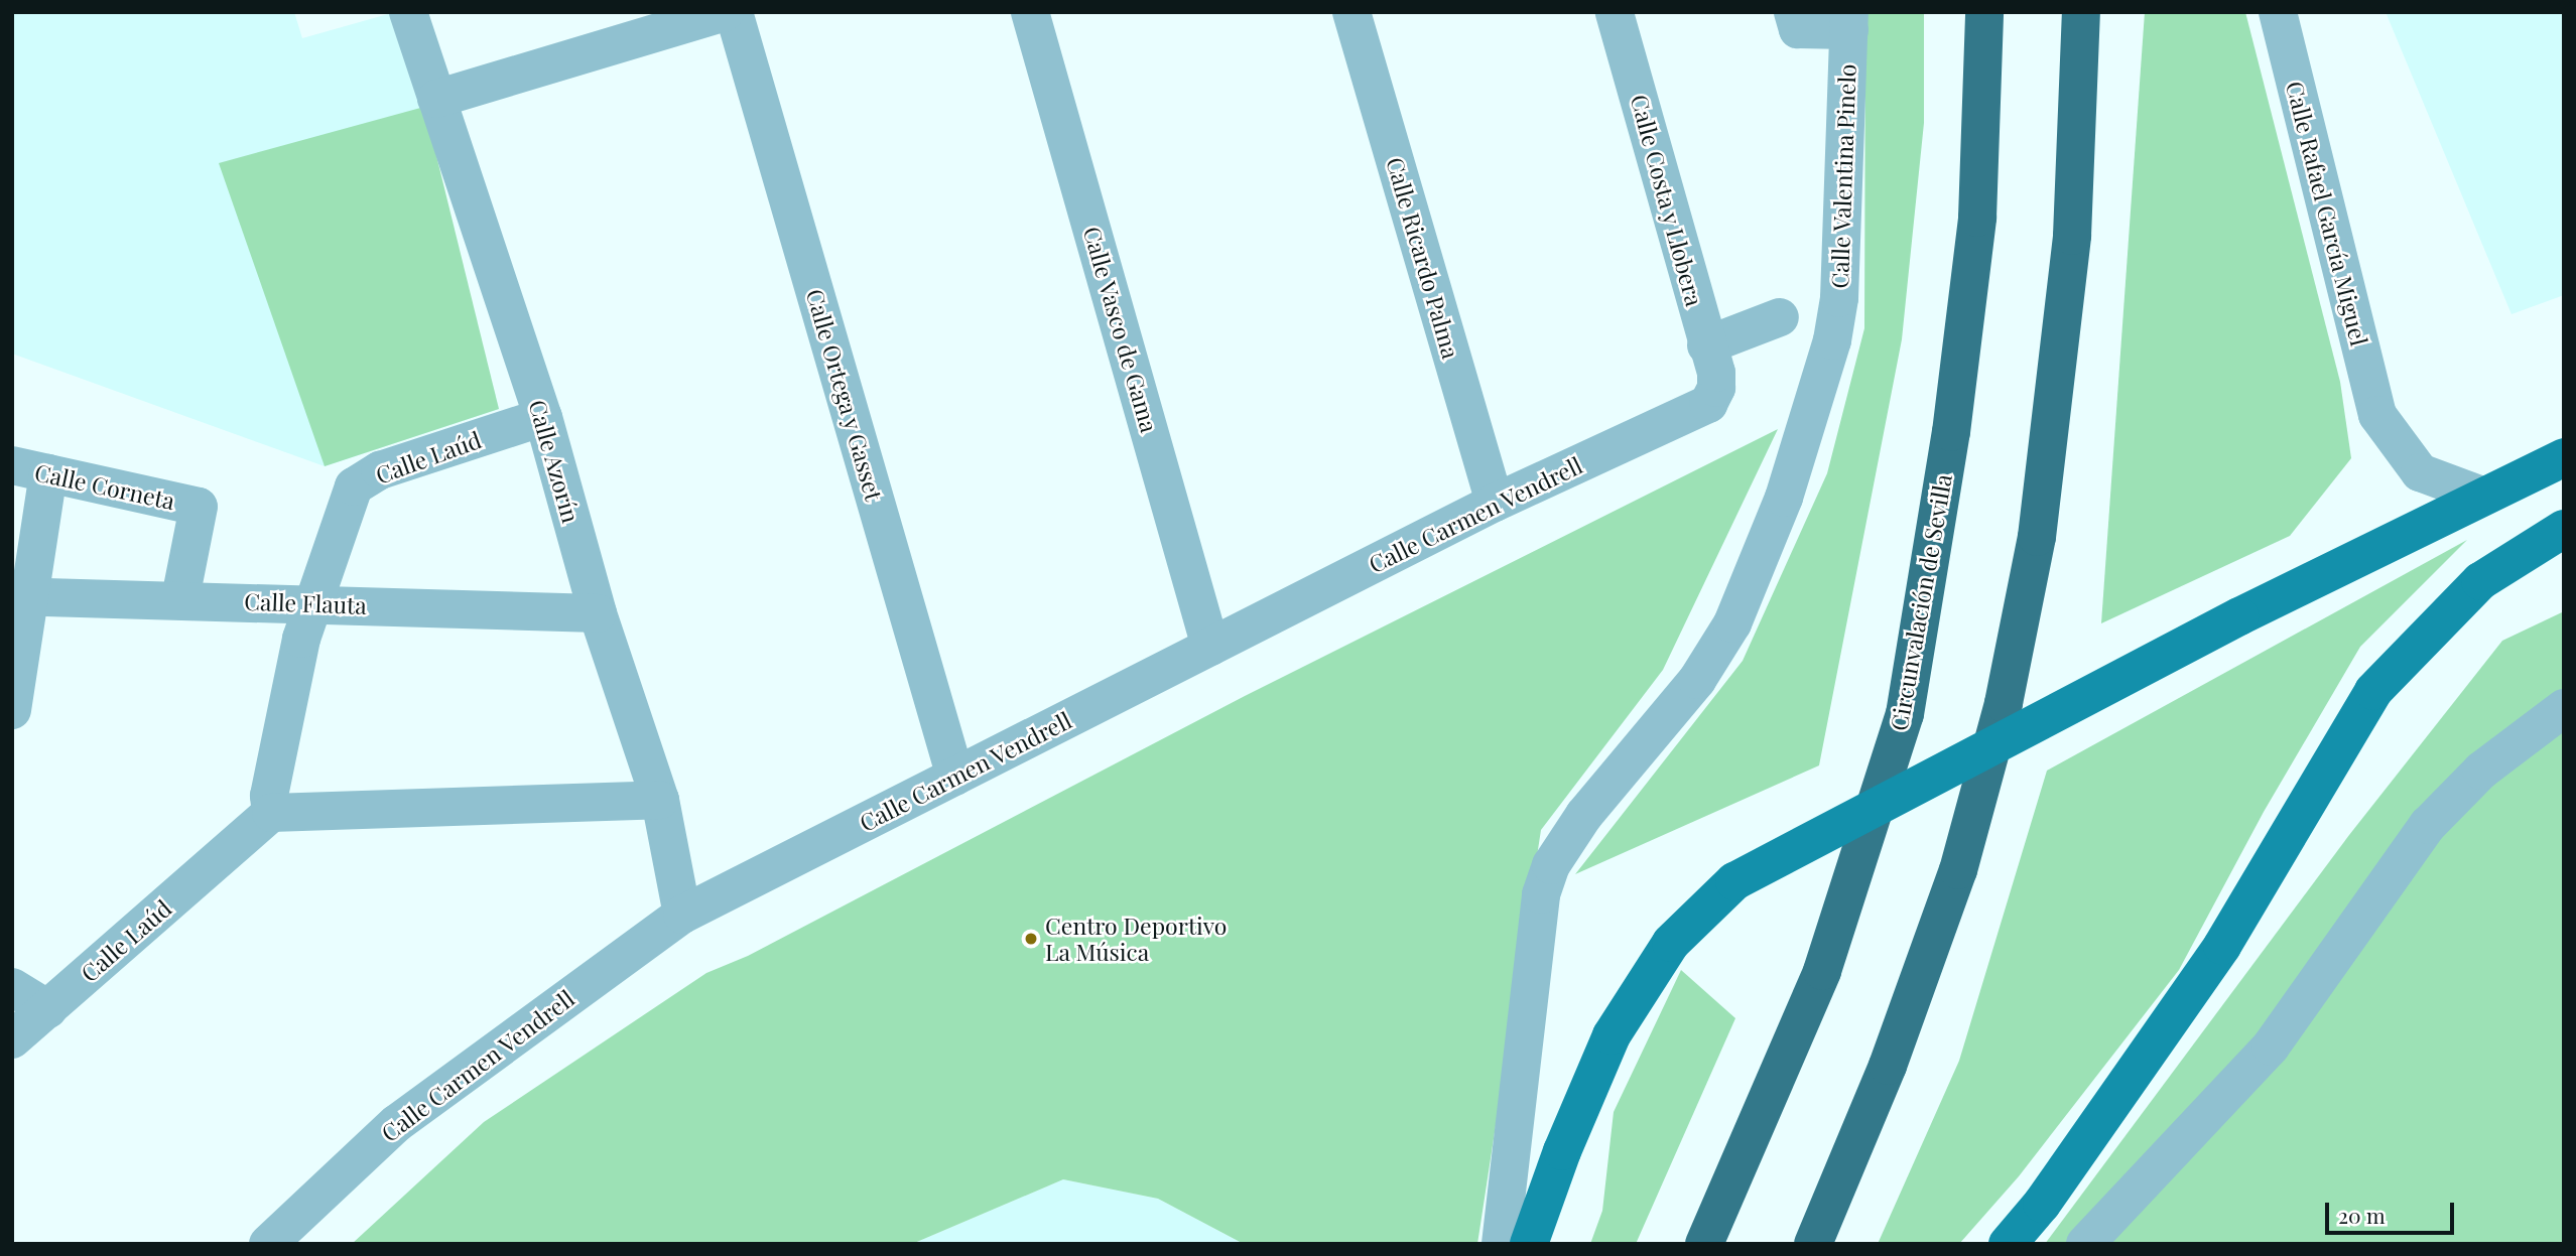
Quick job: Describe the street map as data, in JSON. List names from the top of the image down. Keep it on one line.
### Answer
{"streets":{"highway":["Circunvalación de Sevilla"],"street":["Calle Valentina Pinelo","Calle Costa y Llobera","Calle Rafael García Miguel","Calle Ricardo Palma","Calle Vasco de Gama","Calle Ortega y Gasset","Calle Laúd","Calle Azorín","Calle Corneta","Calle Carmen Vendrell","Calle Flauta"]},"crossings":[["Calle Costa y Llobera","Calle Carmen Vendrell"],["Calle Ricardo Palma","Calle Carmen Vendrell"],["Calle Vasco de Gama","Calle Carmen Vendrell"],["Calle Ortega y Gasset","Calle Carmen Vendrell"],["Calle Laúd","Calle Azorín"],["Calle Laúd","Calle Flauta"],["Calle Azorín","Calle Carmen Vendrell"],["Calle Azorín","Calle Flauta"],["Calle Corneta","Calle Flauta"]],"places":["Centro Deportivo La Música"],"scale_bar":"20 m"}
